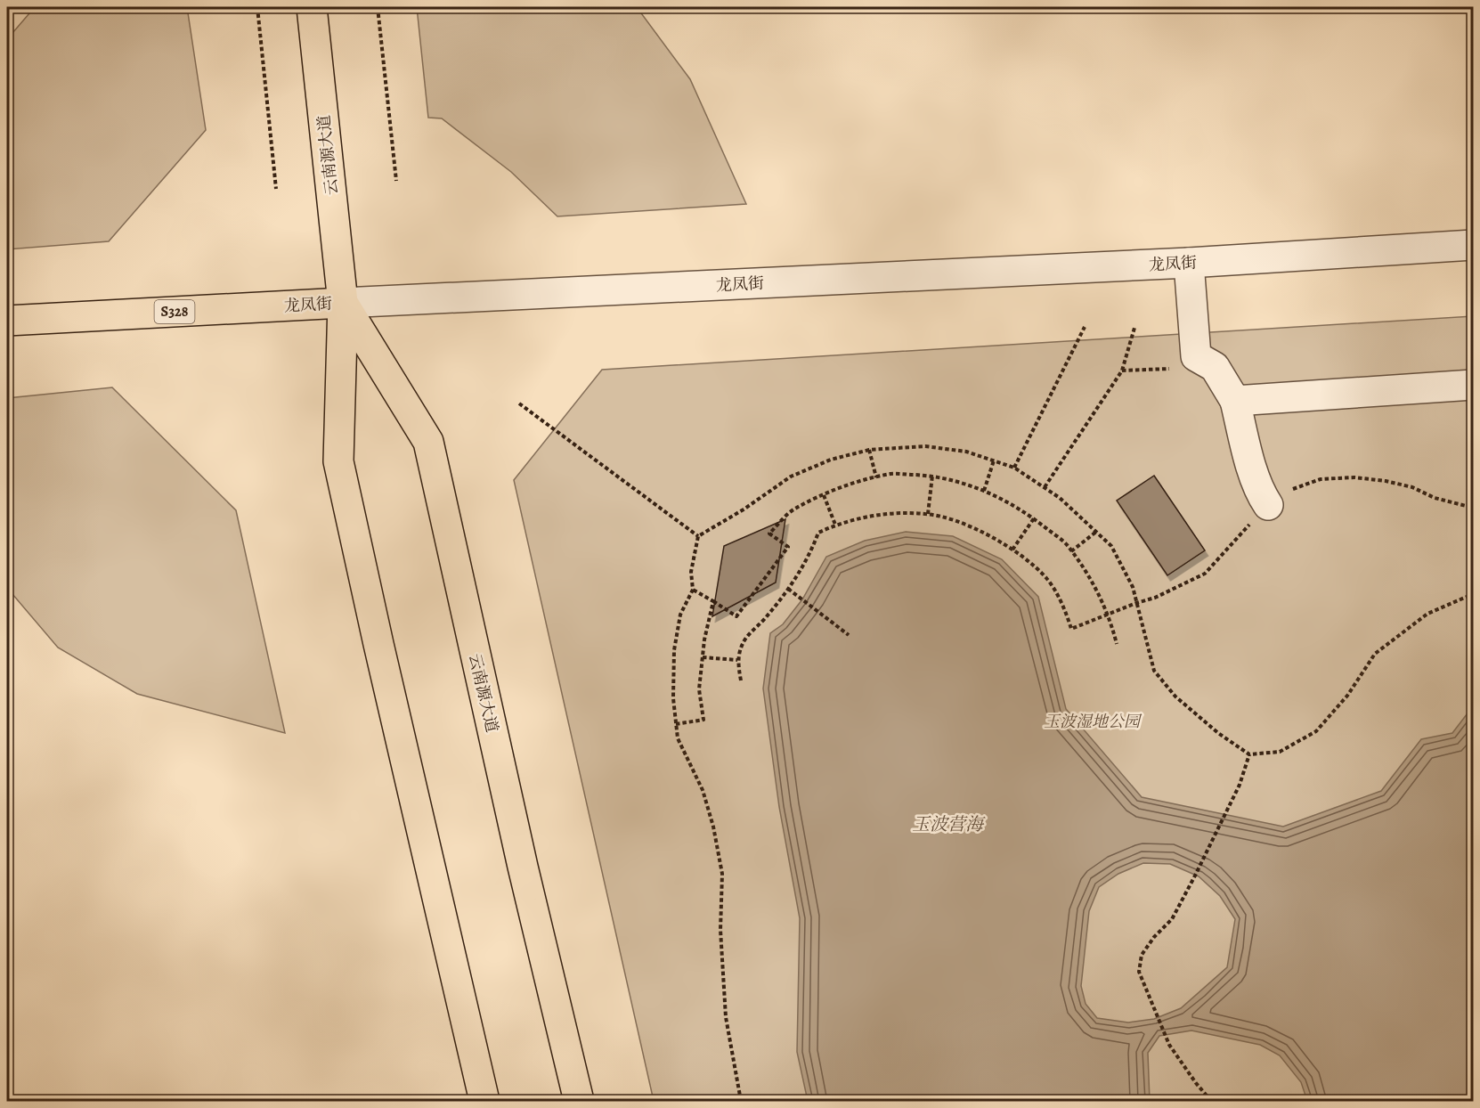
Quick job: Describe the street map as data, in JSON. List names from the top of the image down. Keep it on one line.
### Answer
{"streets":{"main road":["云南源大道","龙凤街","S328"]},"crossings":[["云南源大道","龙凤街"]],"water":["玉波营海"],"parks":["玉波湿地公园"]}
